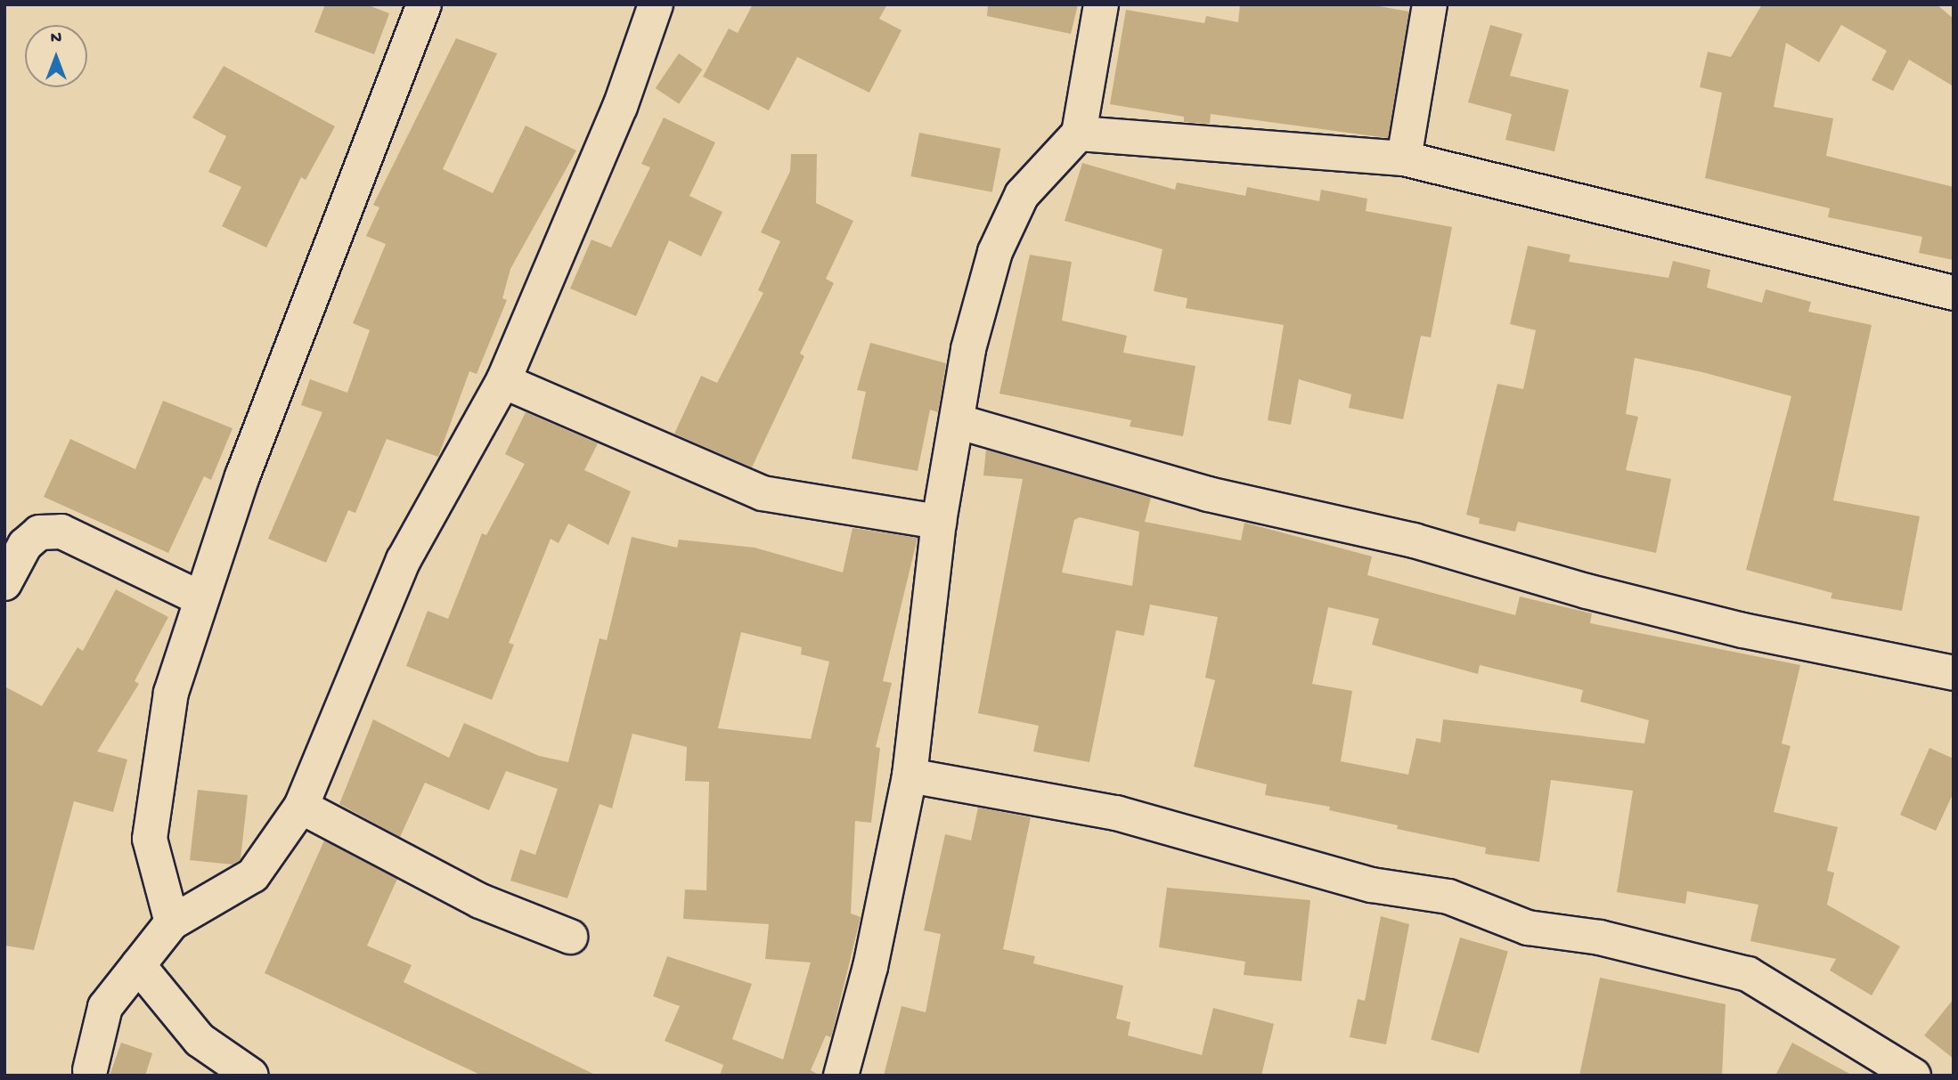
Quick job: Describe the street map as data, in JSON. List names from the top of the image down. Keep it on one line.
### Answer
{"north":"top"}
